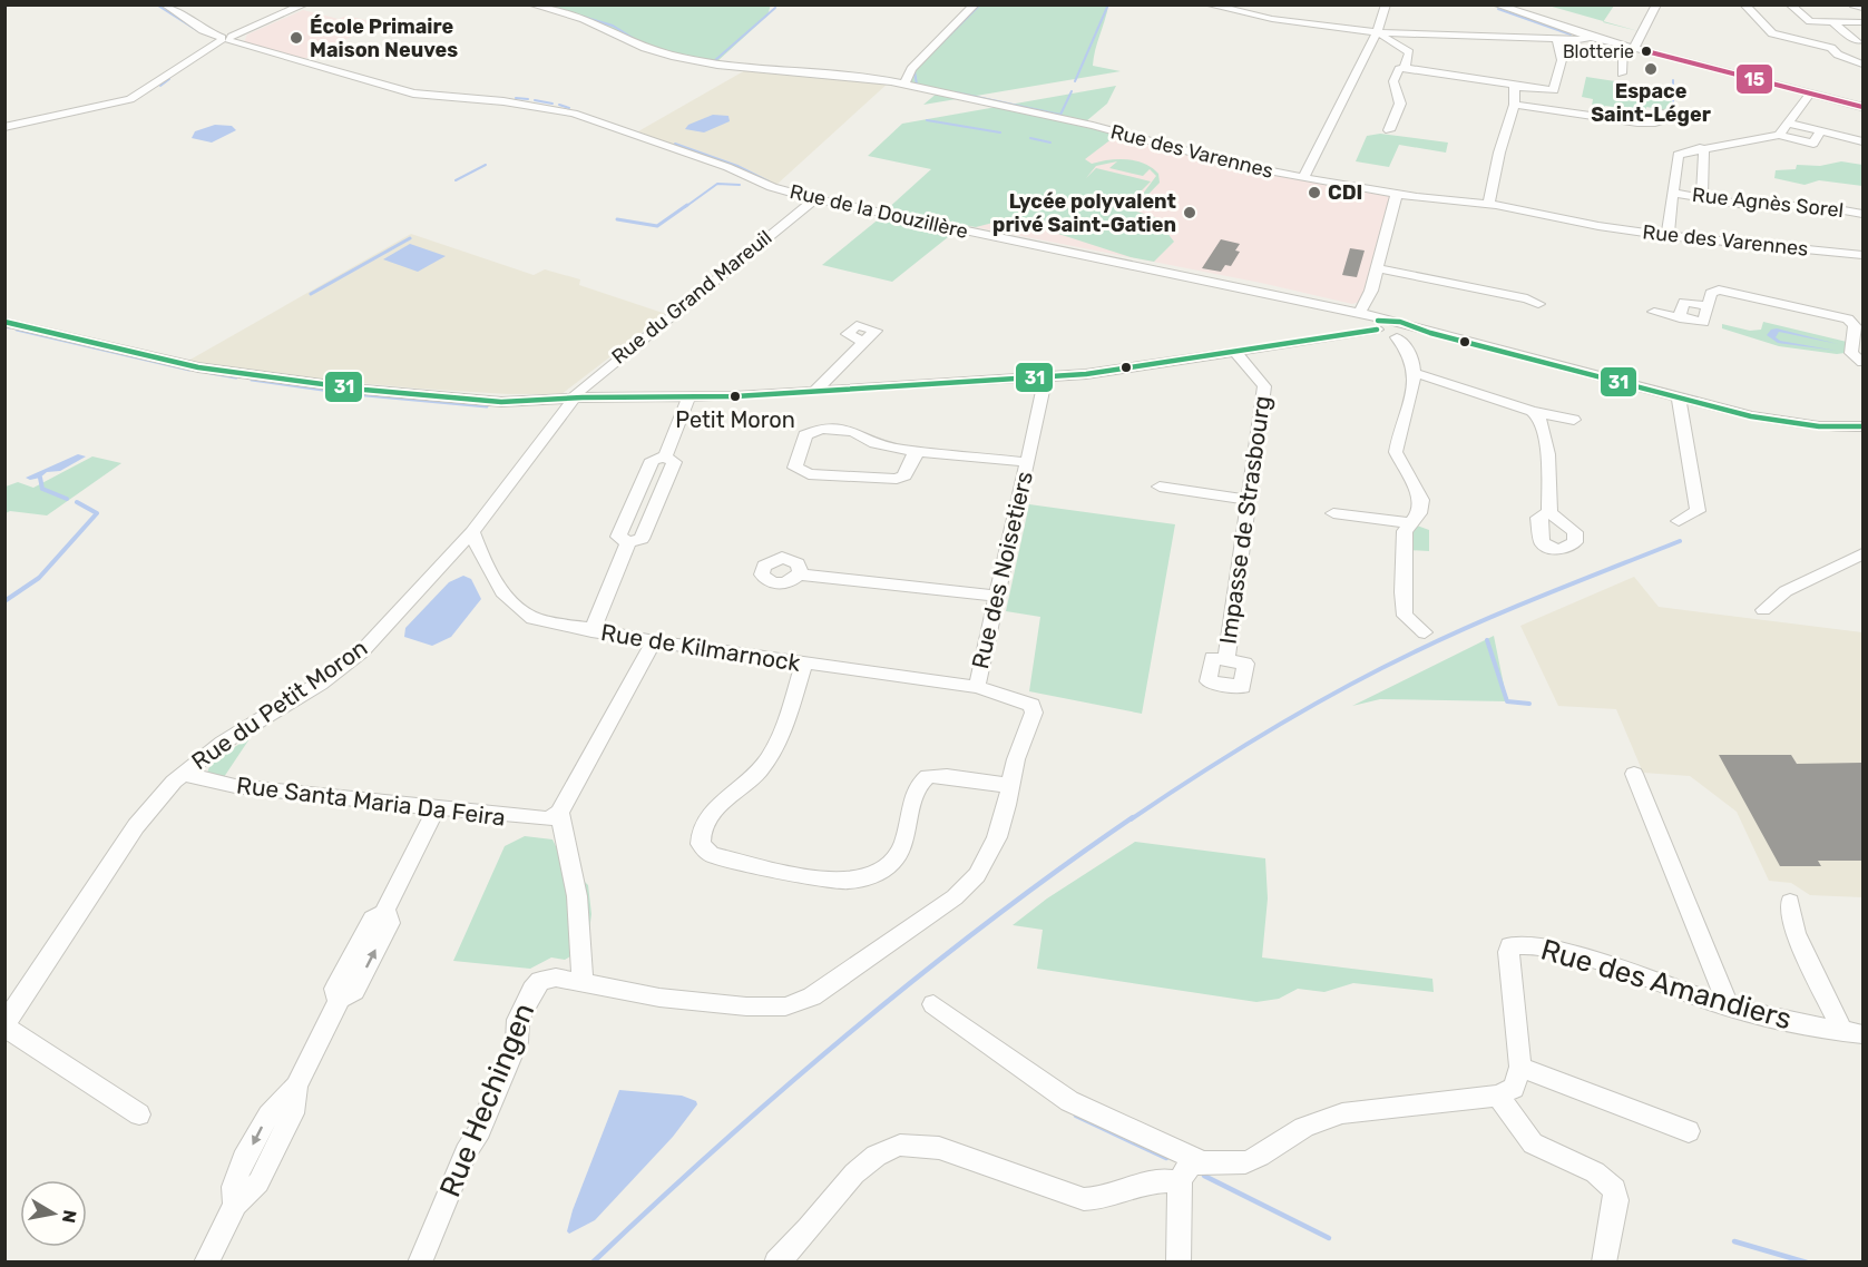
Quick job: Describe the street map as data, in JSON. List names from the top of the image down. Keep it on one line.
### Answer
{"streets":{"street":["Rue des Varennes","Rue Agnès Sorel","Rue de la Douzillère","Rue du Grand Mareuil","Impasse de Strasbourg","Rue des Noisetiers","Rue de Kilmarnock","Rue du Petit Moron","Rue Santa Maria Da Feira","Rue des Amandiers","Rue Hechingen"]},"crossings":[["Rue de la Douzillère","Rue du Grand Mareuil"],["Rue du Grand Mareuil","Rue du Petit Moron"],["Rue des Noisetiers","Rue de Kilmarnock"],["Rue des Noisetiers","Rue Hechingen"],["Rue de Kilmarnock","Rue du Petit Moron"],["Rue du Petit Moron","Rue Santa Maria Da Feira"]],"places":["École Primaire Maison Neuves","Blotterie","Espace Saint-Léger","CDI","Lycée polyvalent privé Saint-Gatien","Petit Moron"],"lines":["transit line 15","transit line 31"],"north":"right"}
